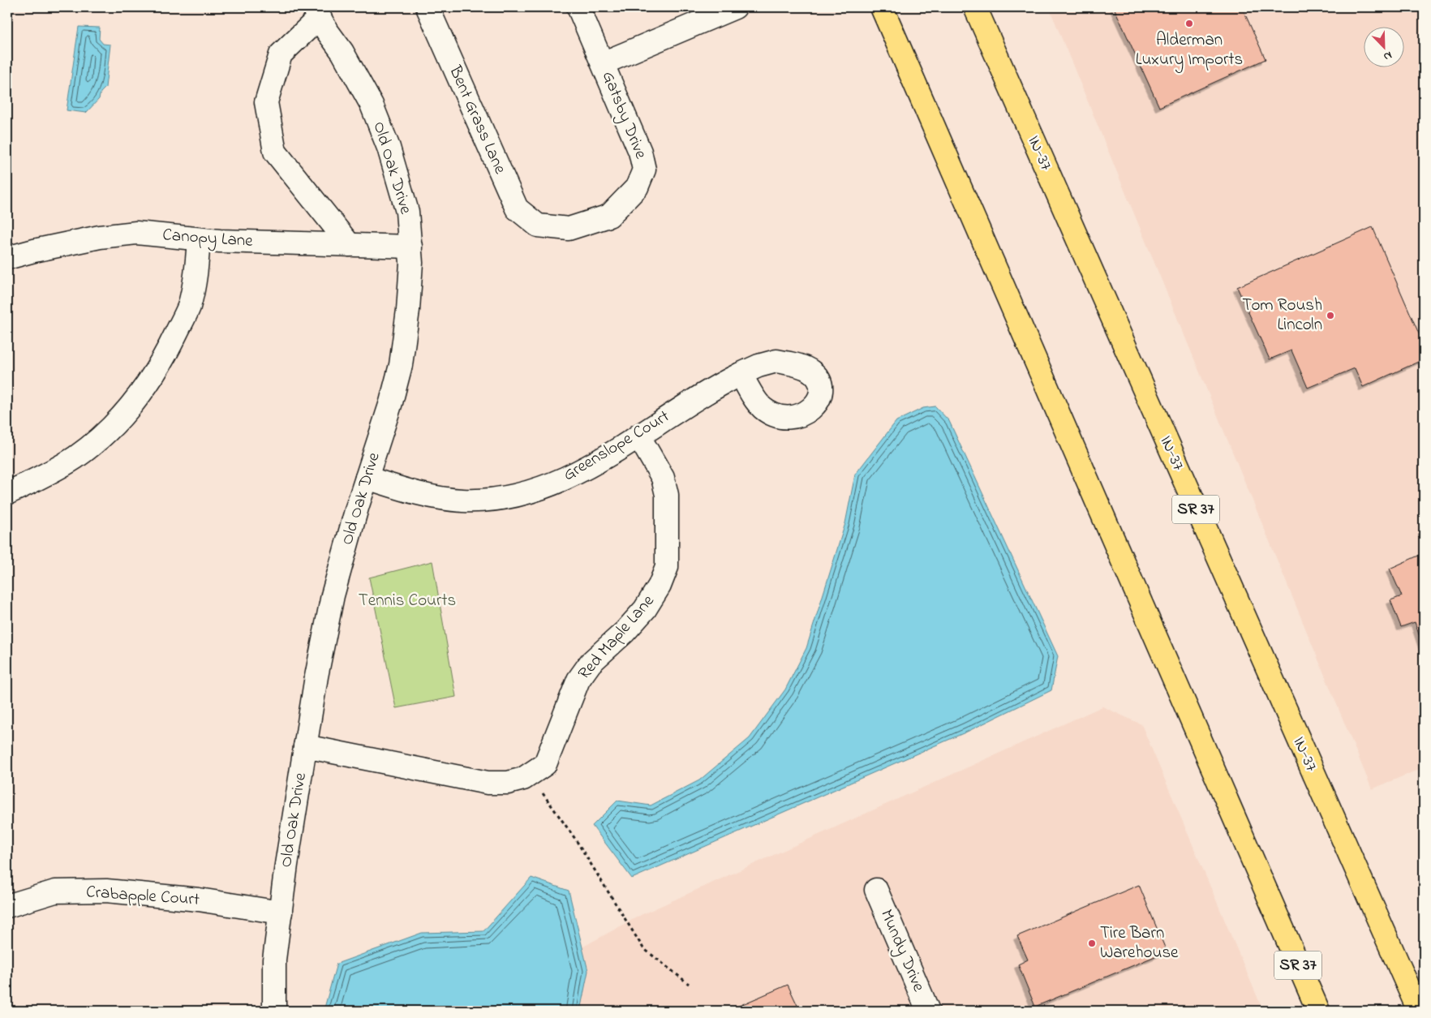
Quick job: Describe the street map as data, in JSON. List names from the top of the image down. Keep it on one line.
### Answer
{"streets":{"highway":["IN-37","SR 37"],"street":["Gatsby Drive","Bent Grass Lane","Old Oak Drive","Canopy Lane","Greenslope Court","Red Maple Lane","Crabapple Court","Mundy Drive"]},"crossings":[["Gatsby Drive","Bent Grass Lane"],["Old Oak Drive","Canopy Lane"],["Old Oak Drive","Greenslope Court"],["Old Oak Drive","Red Maple Lane"],["Old Oak Drive","Crabapple Court"],["Greenslope Court","Red Maple Lane"]],"parks":["Tennis Courts"],"places":["Alderman Luxury Imports","Tom Roush Lincoln","Tire Barn Warehouse"],"north":"bottom right"}
